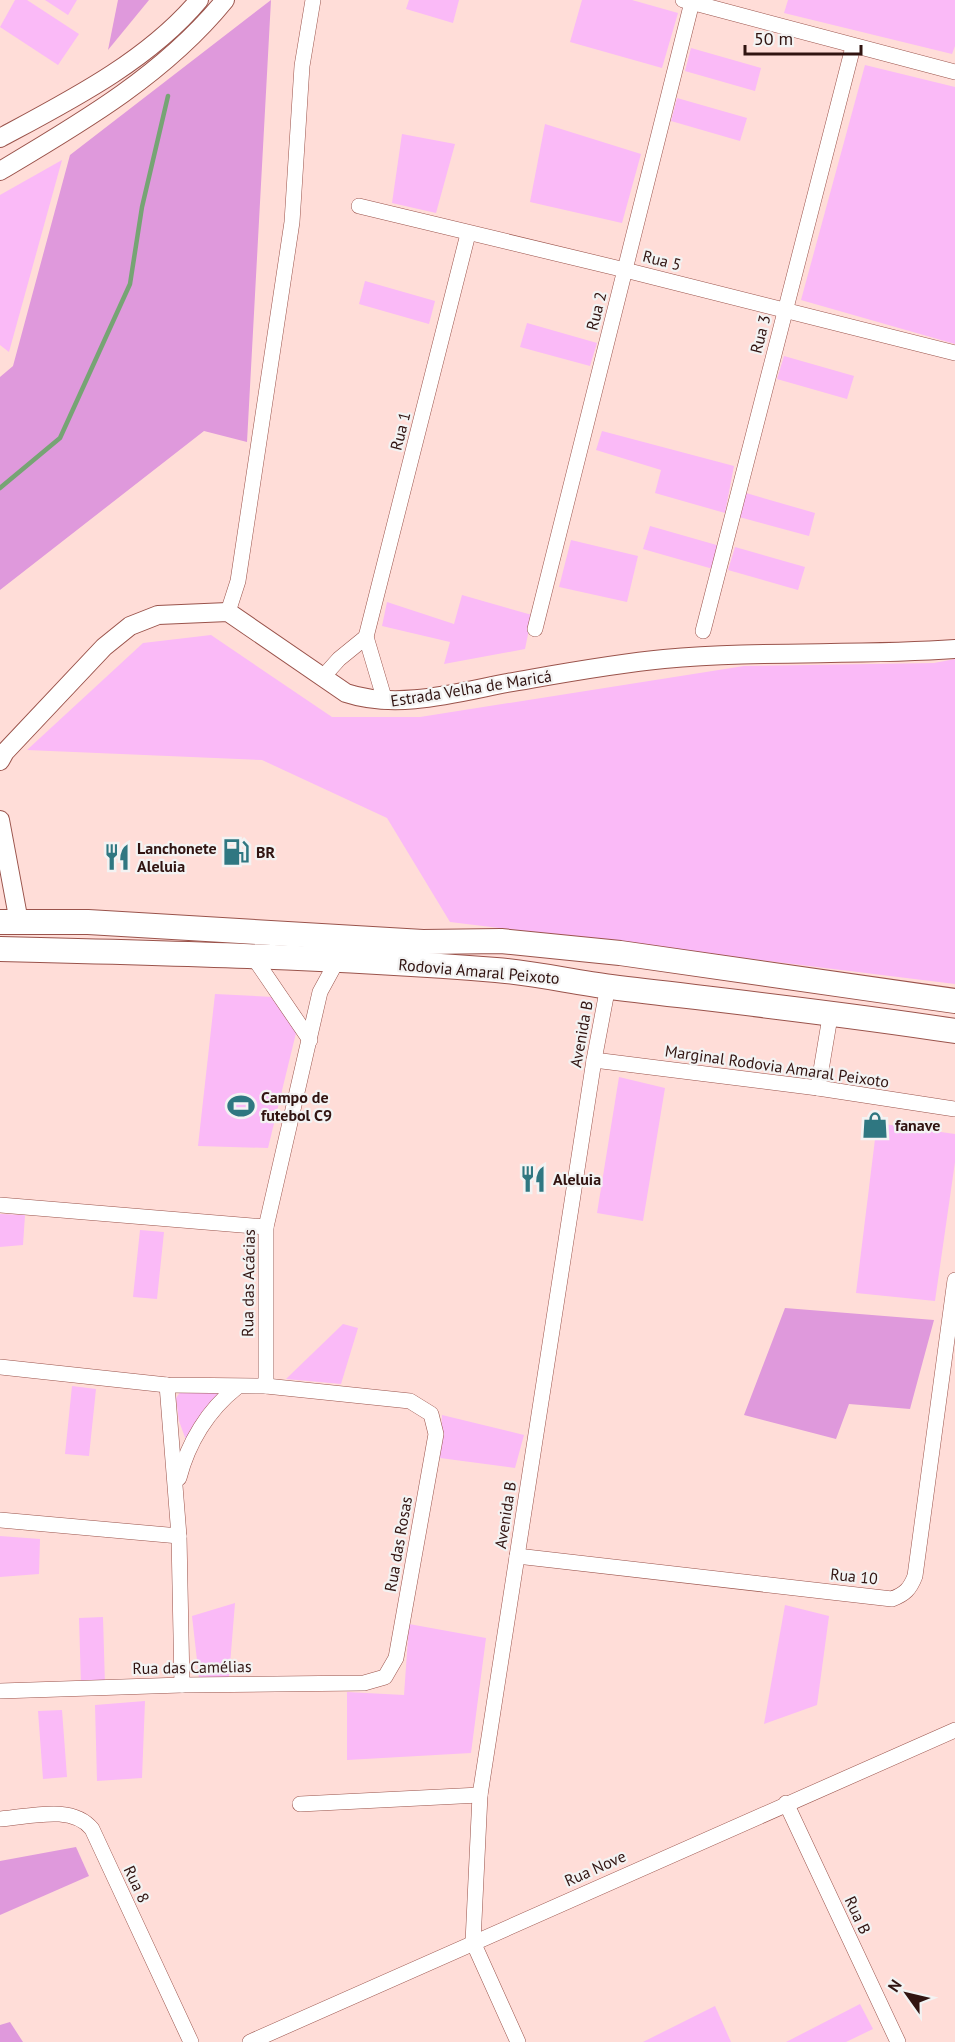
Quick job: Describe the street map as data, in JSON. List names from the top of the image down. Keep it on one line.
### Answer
{"streets":{"highway":["Rodovia Amaral Peixoto"],"street":["Rua 5","Rua 2","Rua 3","Rua 1","Estrada Velha de Maricá","Avenida B","Marginal Rodovia Amaral Peixoto","Rua das Acácias","Rua das Rosas","Rua 10","Rua das Camélias","Rua Nove","Rua 8","Rua B"]},"crossings":[["Rua 5","Rua 2"],["Rua 5","Rua 3"],["Rua 5","Rua 1"],["Rodovia Amaral Peixoto","Avenida B"],["Rodovia Amaral Peixoto","Rua das Acácias"],["Avenida B","Marginal Rodovia Amaral Peixoto"],["Avenida B","Rua 10"],["Avenida B","Rua Nove"],["Rua das Acácias","Rua das Rosas"],["Rua das Rosas","Rua das Camélias"],["Rua Nove","Rua B"]],"places":{"fuel station":["BR"],"restaurant":["Lanchonete Aleluia","Aleluia"],"sports":["Campo de futebol C9"],"shop":["fanave"]},"scale_bar":"50 m","north":"top left"}
